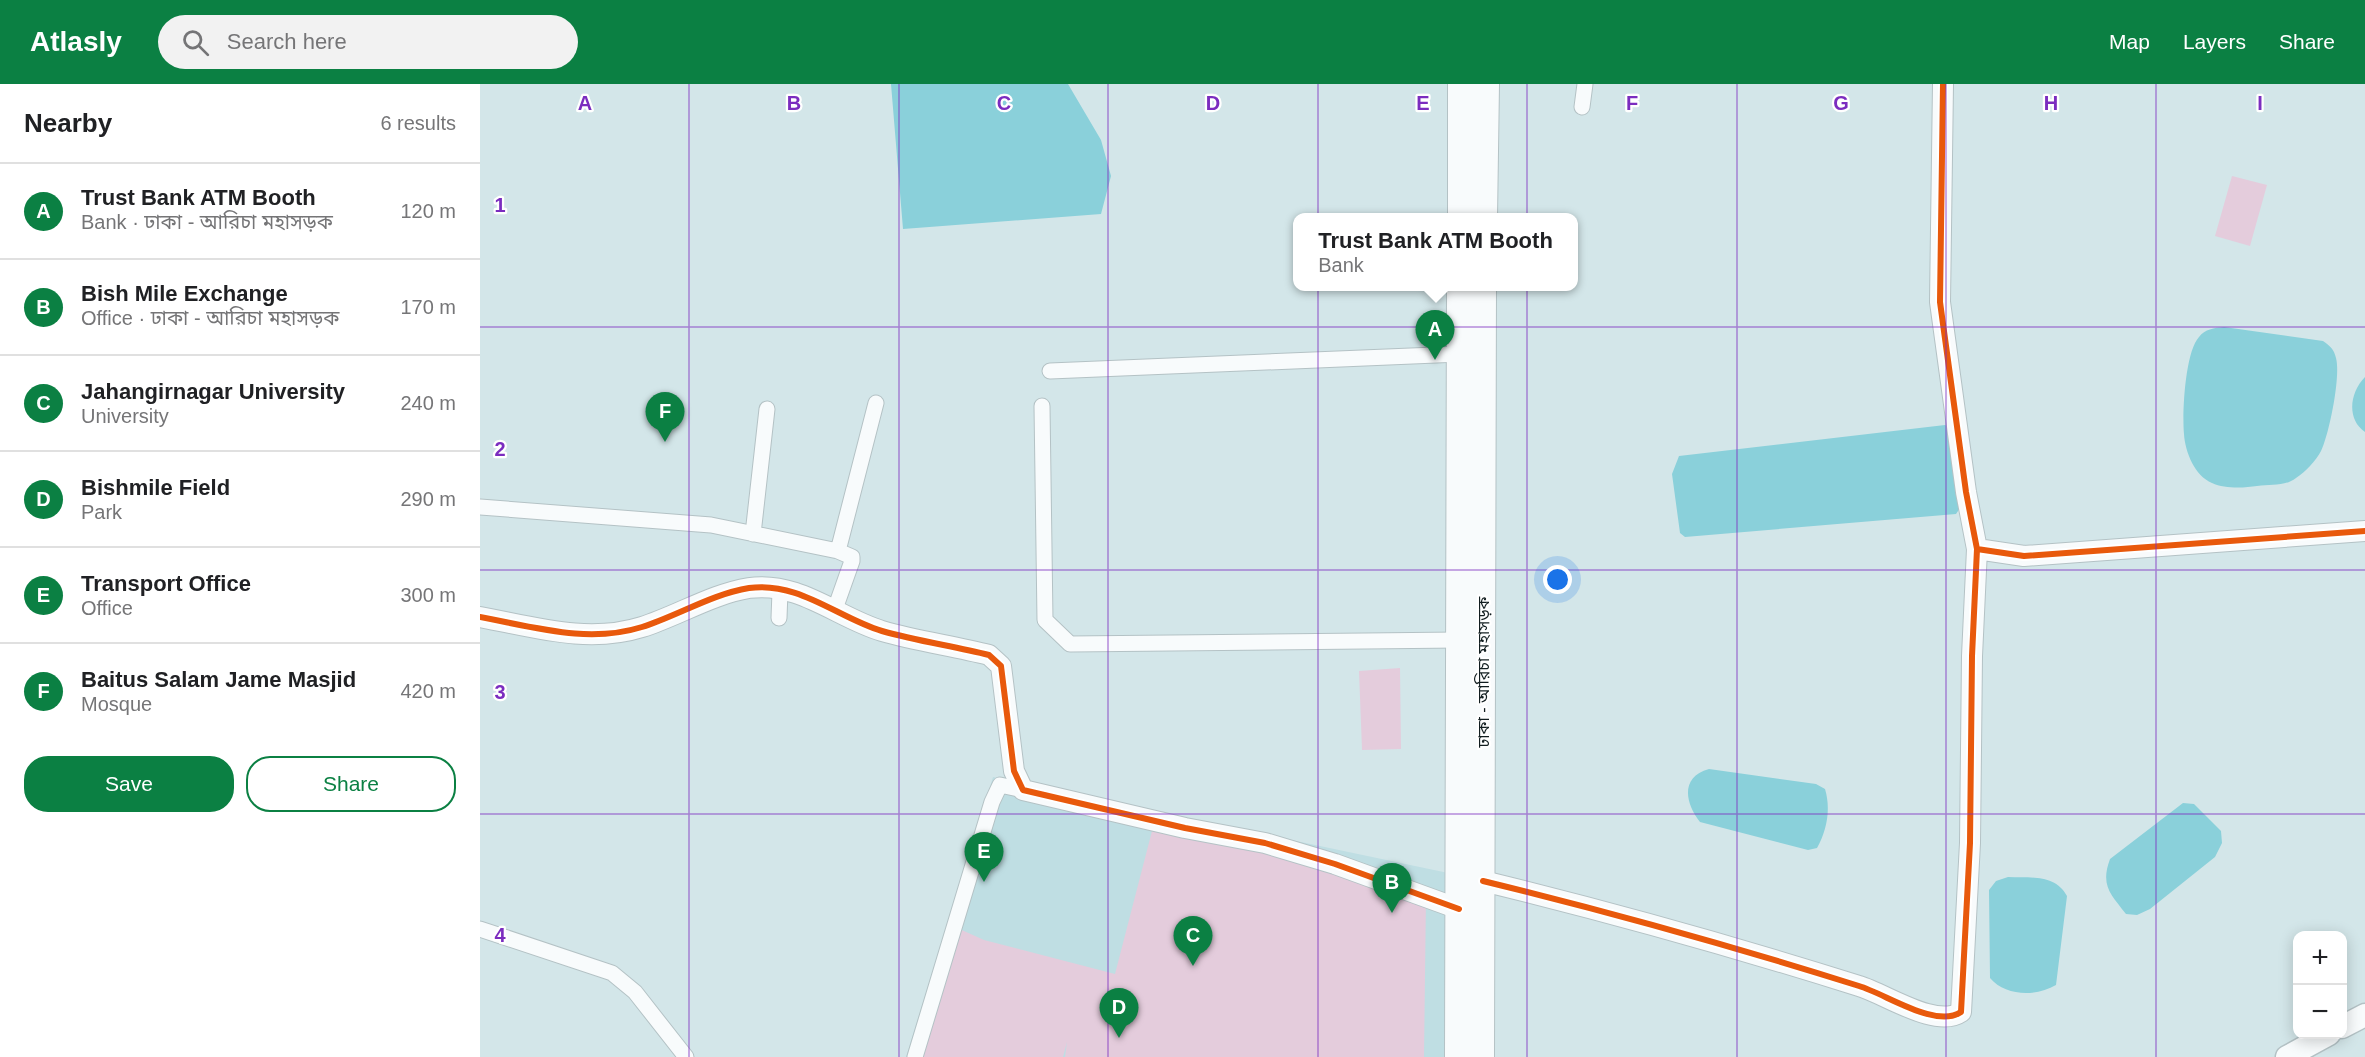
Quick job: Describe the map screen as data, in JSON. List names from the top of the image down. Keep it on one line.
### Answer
{"streets":{"highway":["ঢাকা - আরিচা মহাসড়ক"]},"page":{"header":"Atlasly","search":"Search here","nav":["Map","Layers","Share"],"heading":["Nearby","6 results"],"list":[{"mark":"A","name":"Trust Bank ATM Booth","note":"Bank · ঢাকা - আরিচা মহাসড়ক","value":"120 m"},{"mark":"B","name":"Bish Mile Exchange","note":"Office · ঢাকা - আরিচা মহাসড়ক","value":"170 m"},{"mark":"C","name":"Jahangirnagar University","note":"University","value":"240 m"},{"mark":"D","name":"Bishmile Field","note":"Park","value":"290 m"},{"mark":"E","name":"Transport Office","note":"Office","value":"300 m"},{"mark":"F","name":"Baitus Salam Jame Masjid","note":"Mosque","value":"420 m"}],"popup":["Trust Bank ATM Booth","Bank"],"pins":["A","F","E","B","C","D"],"buttons":["Save","Share"],"map_buttons":["+","−"]},"grid":{"columns":["A","B","C","D","E","F","G","H","I"],"rows":["1","2","3","4"]}}
